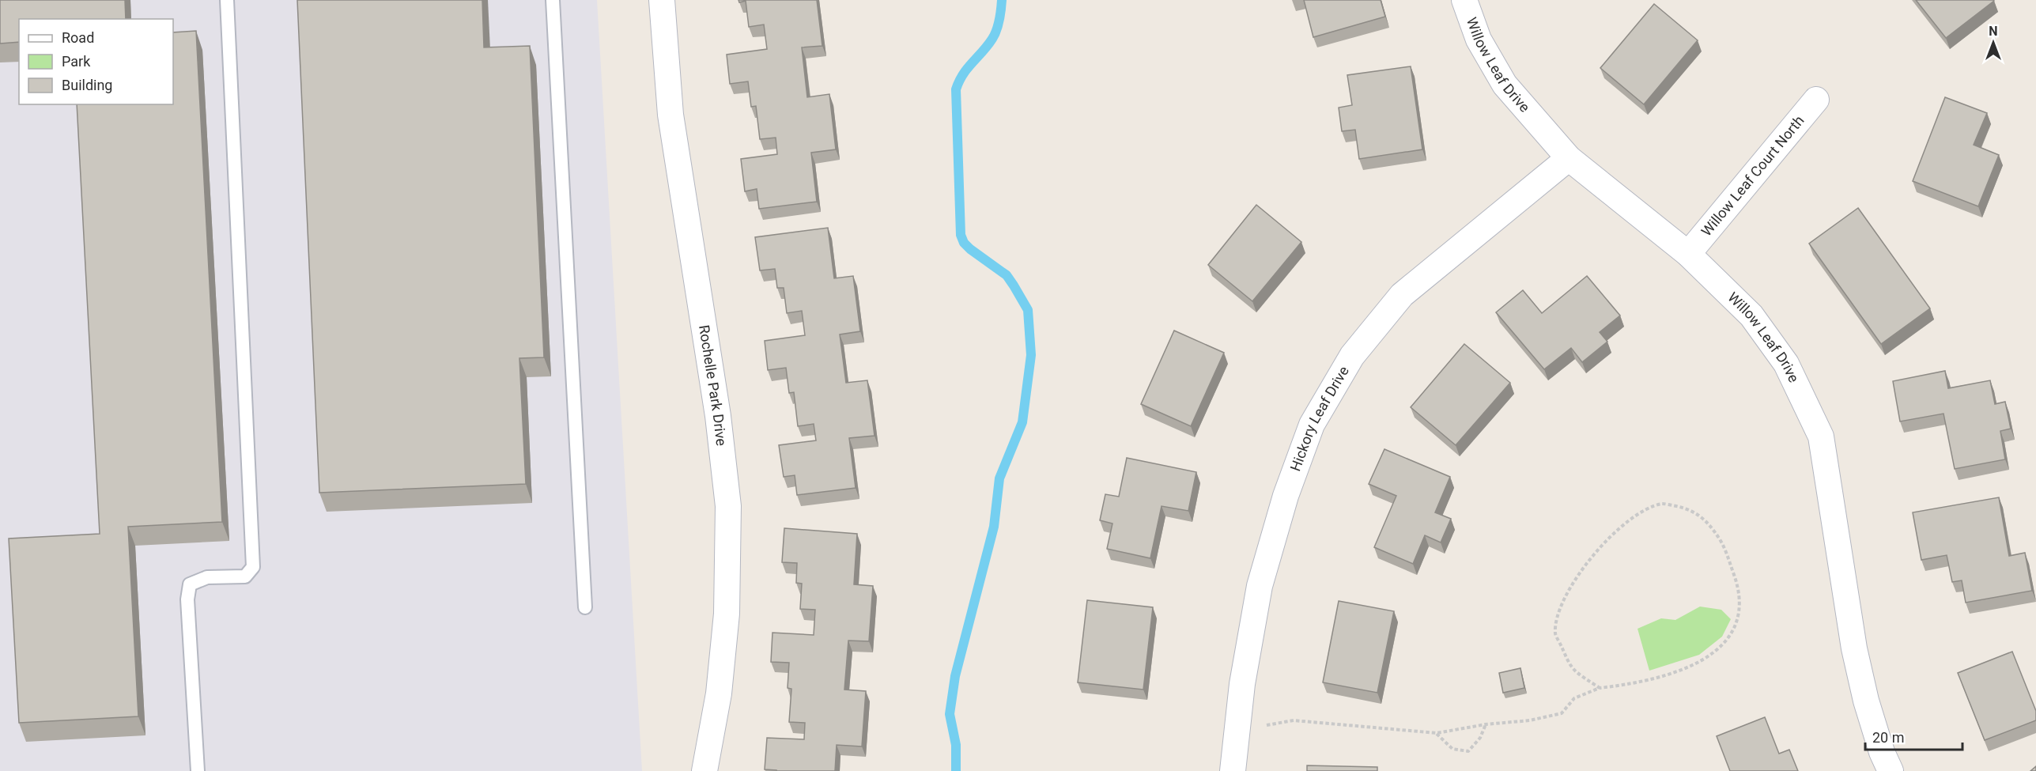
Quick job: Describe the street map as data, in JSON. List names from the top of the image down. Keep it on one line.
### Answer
{"streets":{"street":["Willow Leaf Drive","Willow Leaf Court North","Rochelle Park Drive","Hickory Leaf Drive"]},"crossings":[["Willow Leaf Drive","Willow Leaf Court North"],["Willow Leaf Drive","Hickory Leaf Drive"]],"legend":["Road","Park","Building"],"scale_bar":"20 m","north":"top"}
